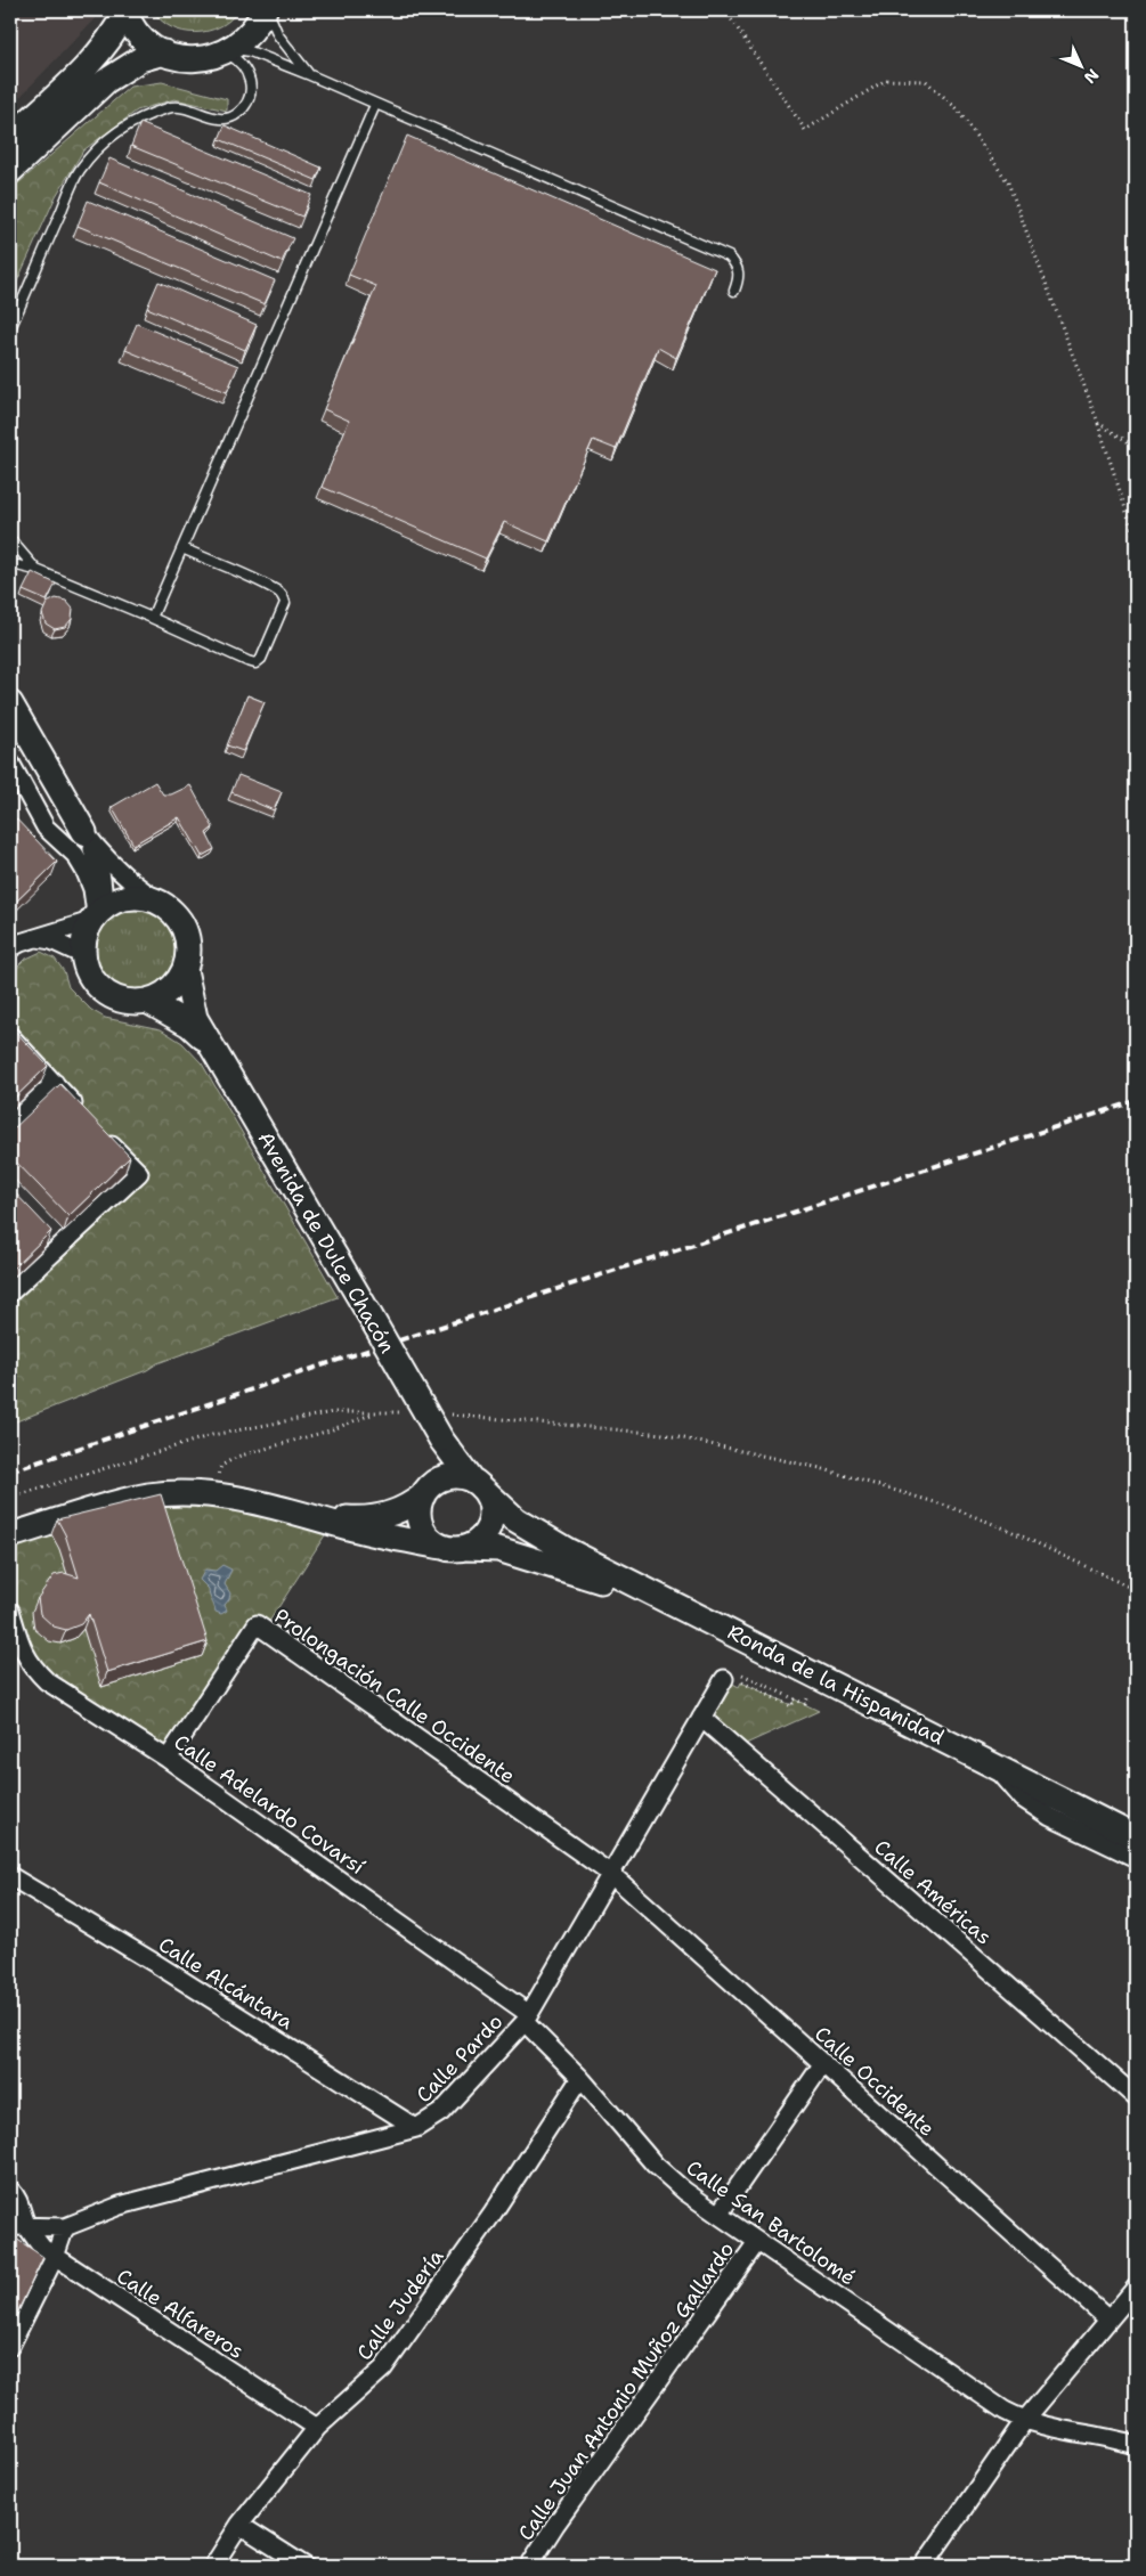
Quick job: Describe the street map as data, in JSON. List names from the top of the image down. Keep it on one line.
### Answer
{"streets":{"street":["Avenida de Dulce Chacón","Ronda de la Hispanidad","Prolongación Calle Occidente","Calle Adelardo Covarsí","Calle Américas","Calle Alcántara","Calle Pardo","Calle Occidente","Calle San Bartolomé","Calle Judería","Calle Alfareros","Calle Juan Antonio Muñoz Gallardo"]},"crossings":[["Avenida de Dulce Chacón","Ronda de la Hispanidad"],["Prolongación Calle Occidente","Calle Adelardo Covarsí"],["Prolongación Calle Occidente","Calle Pardo"],["Prolongación Calle Occidente","Calle Occidente"],["Calle Adelardo Covarsí","Calle Pardo"],["Calle Adelardo Covarsí","Calle San Bartolomé"],["Calle Américas","Calle Pardo"],["Calle Alcántara","Calle Pardo"],["Calle Pardo","Calle Occidente"],["Calle Pardo","Calle San Bartolomé"],["Calle Pardo","Calle Alfareros"],["Calle San Bartolomé","Calle Judería"],["Calle San Bartolomé","Calle Juan Antonio Muñoz Gallardo"],["Calle Judería","Calle Alfareros"]],"north":"bottom right"}
